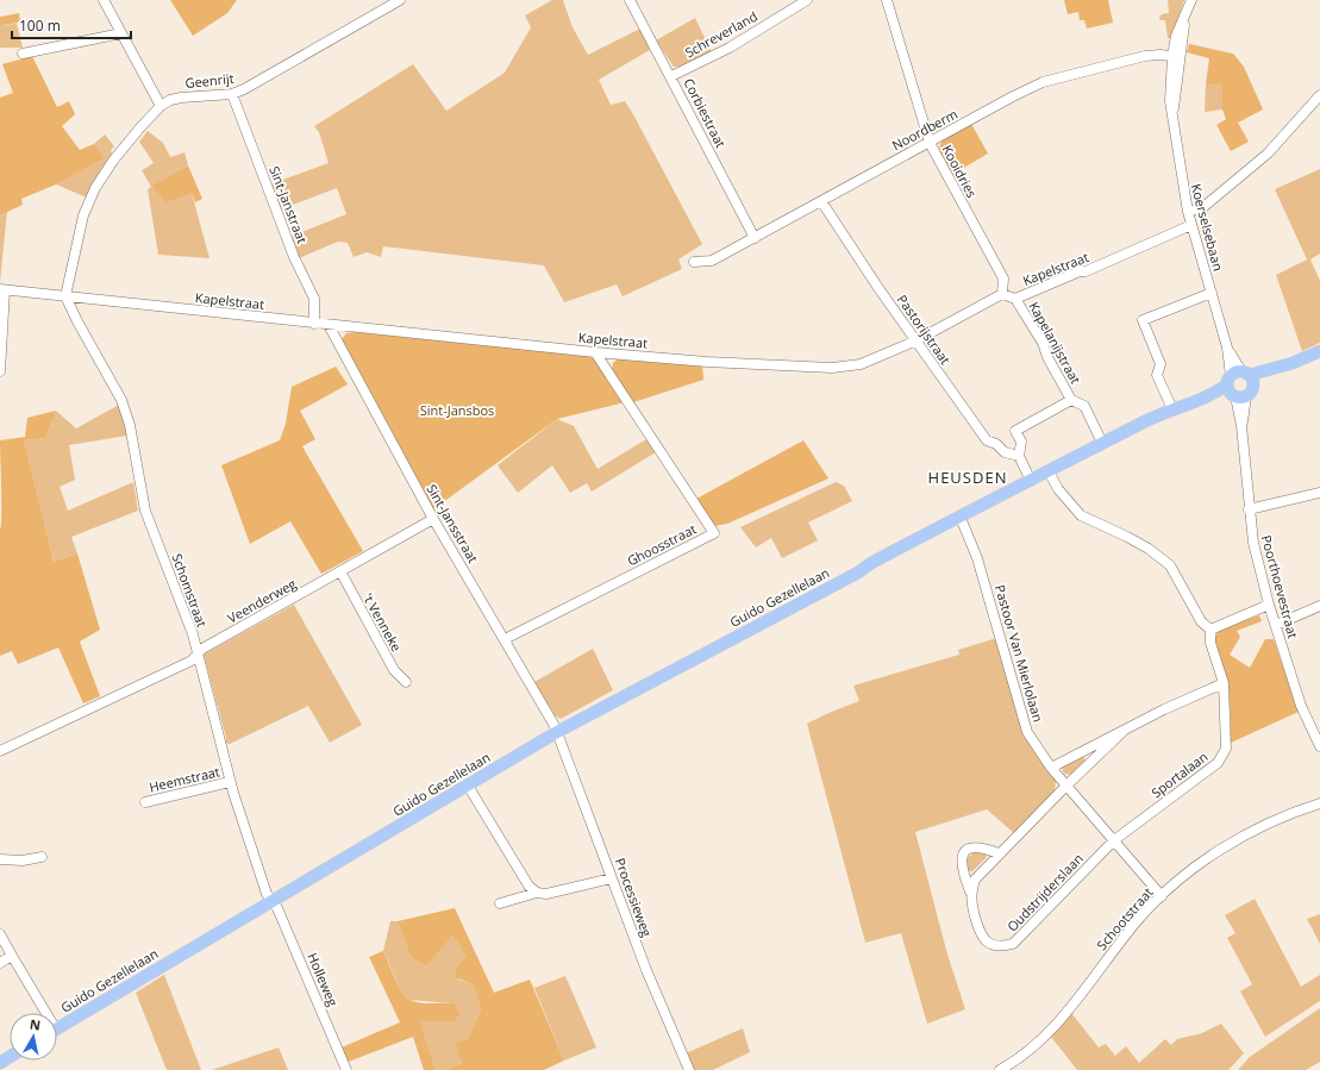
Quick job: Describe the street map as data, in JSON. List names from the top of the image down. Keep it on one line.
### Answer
{"streets":{"main road":["Guido Gezellelaan"],"street":["Schreverland","Geenrijt","Corbiestraat","Noordberm","Kooidries","Sint-Janstraat","Koerselsebaan","Kapelstraat","Pastorijstraat","Kapelanijstraat","Sint-Jansstraat","Ghoosstraat","Poorthoevestraat","Schomstraat","Veenderweg","'t Venneke","Pastoor Van Mierlolaan","Sportalaan","Heemstraat","Oudstrijderslaan","Processieweg","Schootstraat","Holleweg"]},"crossings":[["Schreverland","Corbiestraat"],["Geenrijt","Sint-Janstraat"],["Geenrijt","Kapelstraat"],["Geenrijt","Schomstraat"],["Corbiestraat","Noordberm"],["Noordberm","Kooidries"],["Noordberm","Koerselsebaan"],["Noordberm","Pastorijstraat"],["Kooidries","Kapelstraat"],["Sint-Janstraat","Kapelstraat"],["Koerselsebaan","Kapelstraat"],["Koerselsebaan","Poorthoevestraat"],["Kapelstraat","Pastorijstraat"],["Kapelstraat","Kapelanijstraat"],["Kapelstraat","Sint-Jansstraat"],["Kapelstraat","Ghoosstraat"],["Kapelstraat","Schomstraat"],["Kapelanijstraat","Guido Gezellelaan"],["Sint-Jansstraat","Ghoosstraat"],["Sint-Jansstraat","Guido Gezellelaan"],["Sint-Jansstraat","Veenderweg"],["Sint-Jansstraat","Processieweg"],["Schomstraat","Guido Gezellelaan"],["Schomstraat","Veenderweg"],["Schomstraat","Heemstraat"],["Schomstraat","Holleweg"],["Guido Gezellelaan","Pastoor Van Mierlolaan"],["Guido Gezellelaan","Processieweg"],["Guido Gezellelaan","Holleweg"],["Veenderweg","'t Venneke"],["Pastoor Van Mierlolaan","Sportalaan"],["Pastoor Van Mierlolaan","Oudstrijderslaan"],["Pastoor Van Mierlolaan","Schootstraat"],["Sportalaan","Oudstrijderslaan"]],"districts":["HEUSDEN"],"parks":["Sint-Jansbos"],"scale_bar":"100 m","north":"top"}
